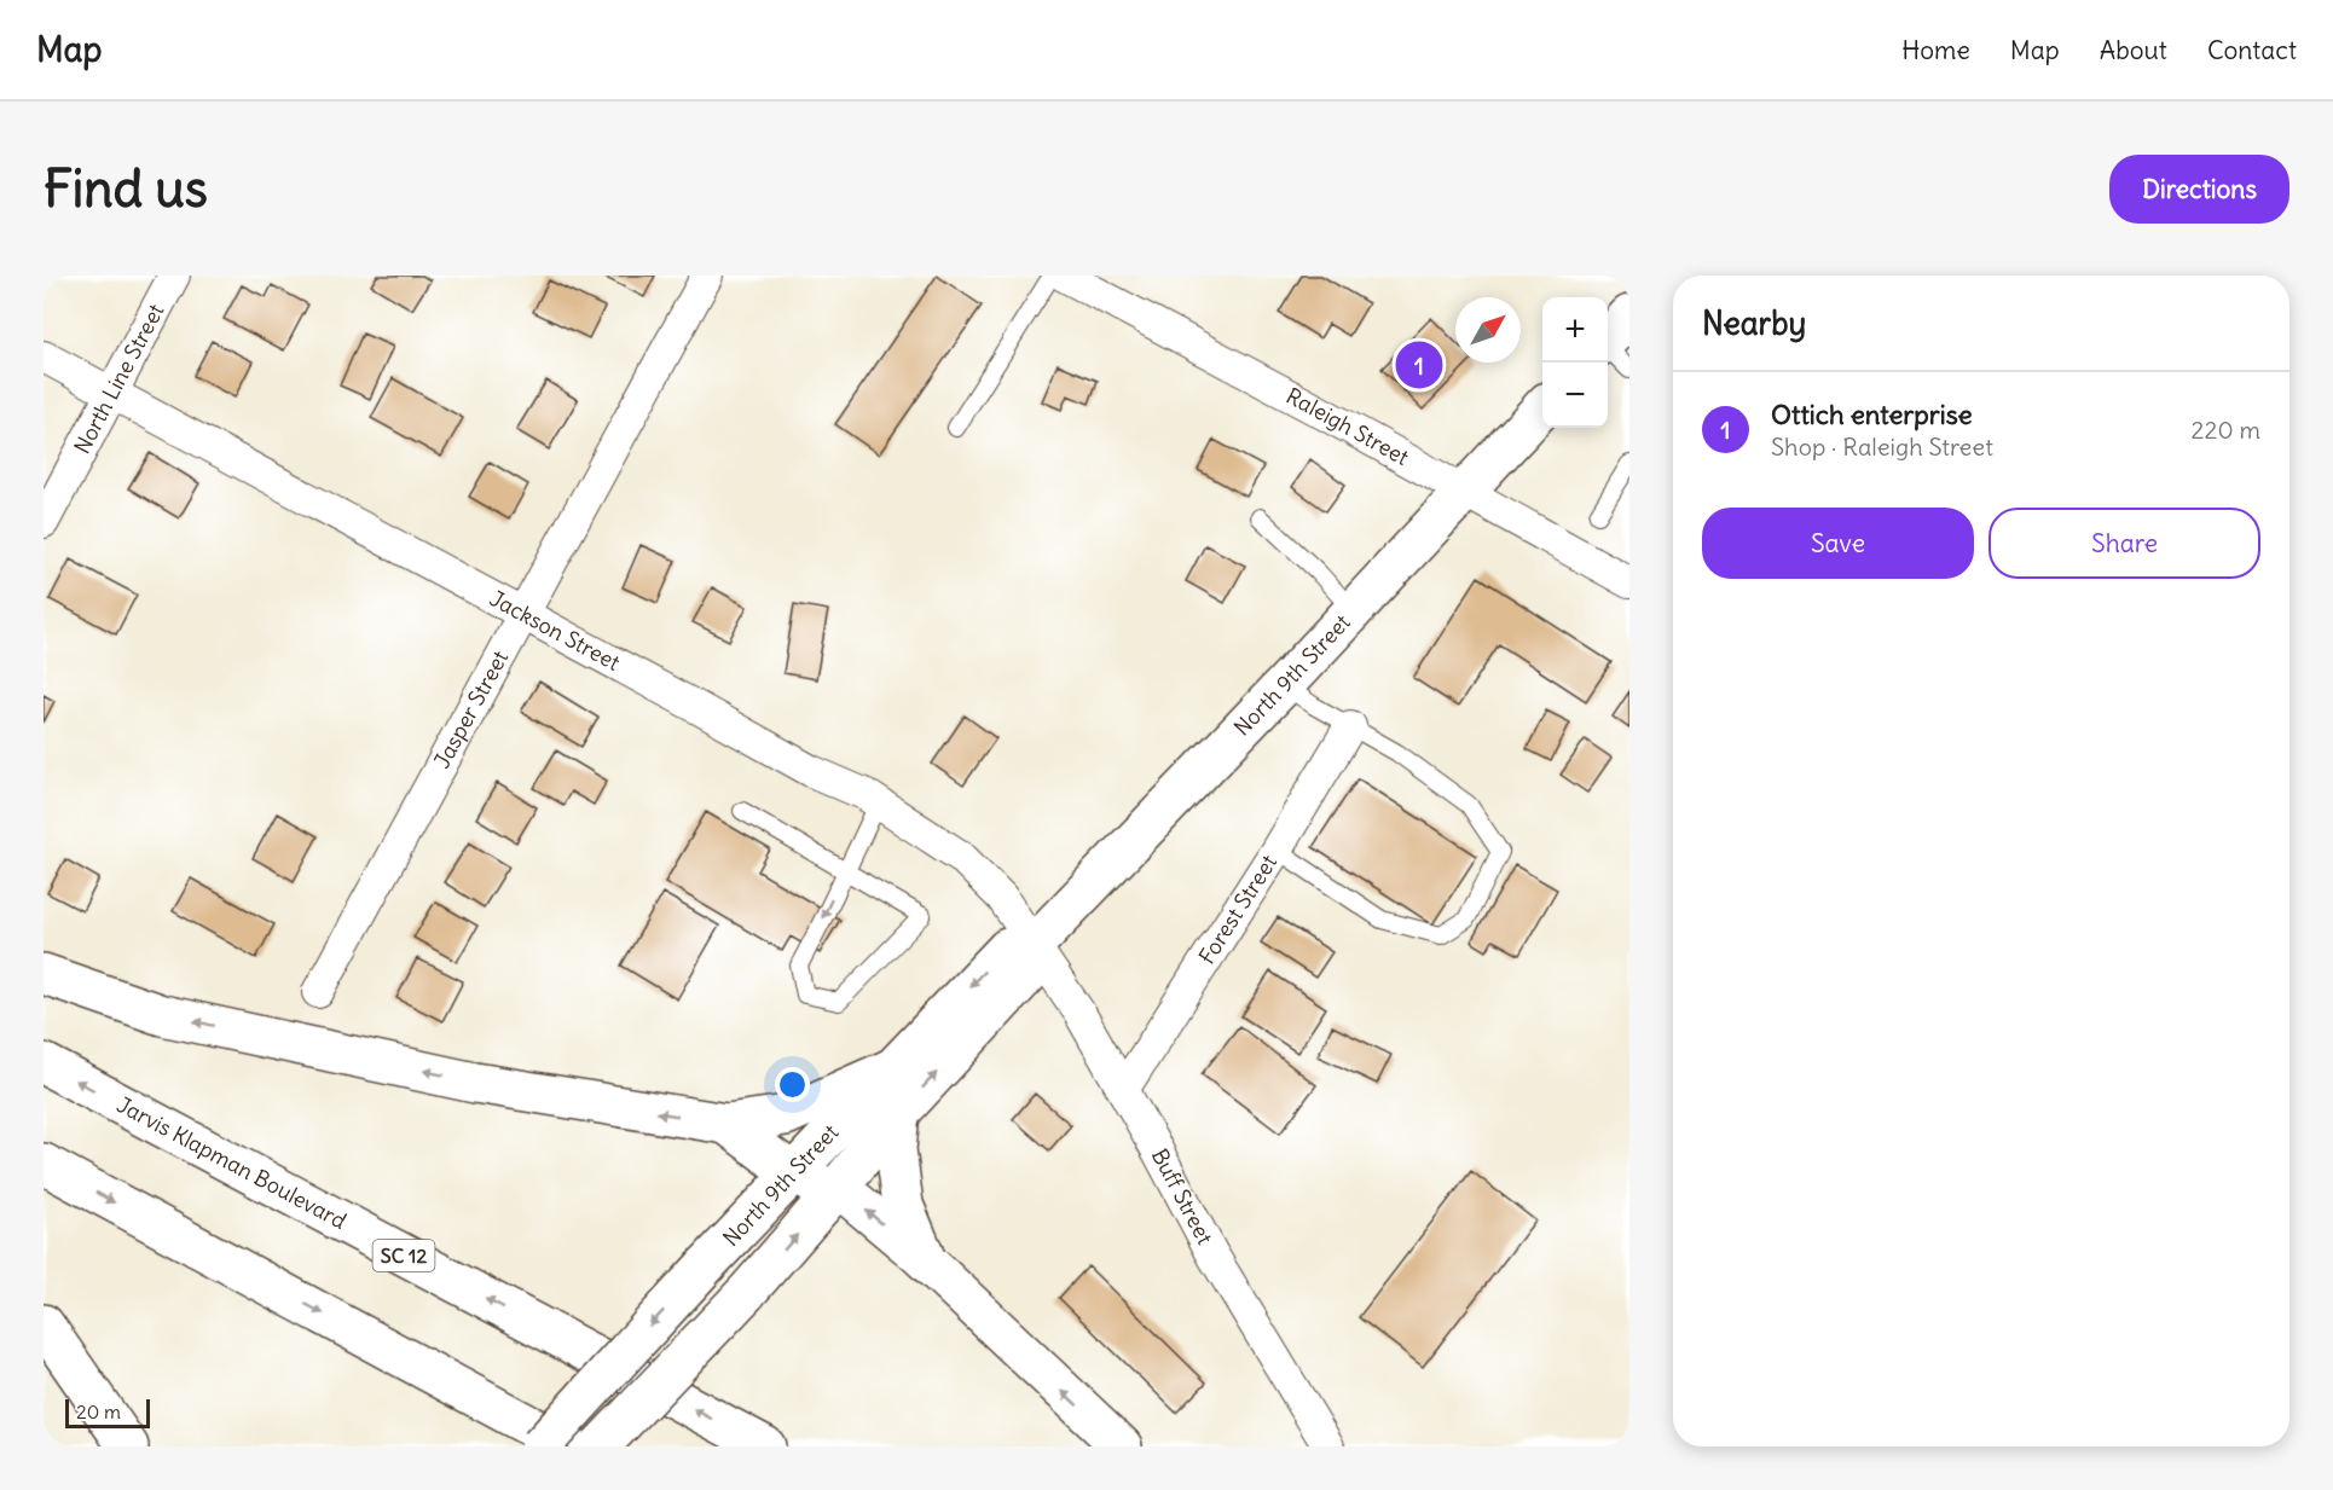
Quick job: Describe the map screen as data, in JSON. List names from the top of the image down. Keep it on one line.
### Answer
{"streets":{"main road":["North 9th Street","Jarvis Klapman Boulevard","SC 12"],"street":["North Line Street","Raleigh Street","Jackson Street","Jasper Street","Forest Street","Buff Street"]},"crossings":[["North Line Street","Jackson Street"],["Raleigh Street","North 9th Street"],["Jackson Street","North 9th Street"],["Jackson Street","Jasper Street"],["Jackson Street","Buff Street"],["North 9th Street","Buff Street"],["Forest Street","Buff Street"]],"scale_bar":"20 m","north":"top right","page":{"header":"Map","nav":["Home","Map","About","Contact"],"buttons":["Directions",["Save","Share"]],"title":"Find us","heading":"Nearby","map_buttons":["+","−"],"pins":"1","list":[{"mark":"1","name":"Ottich enterprise","note":"Shop · Raleigh Street","value":"220 m"}],"scale":"20 m"}}
